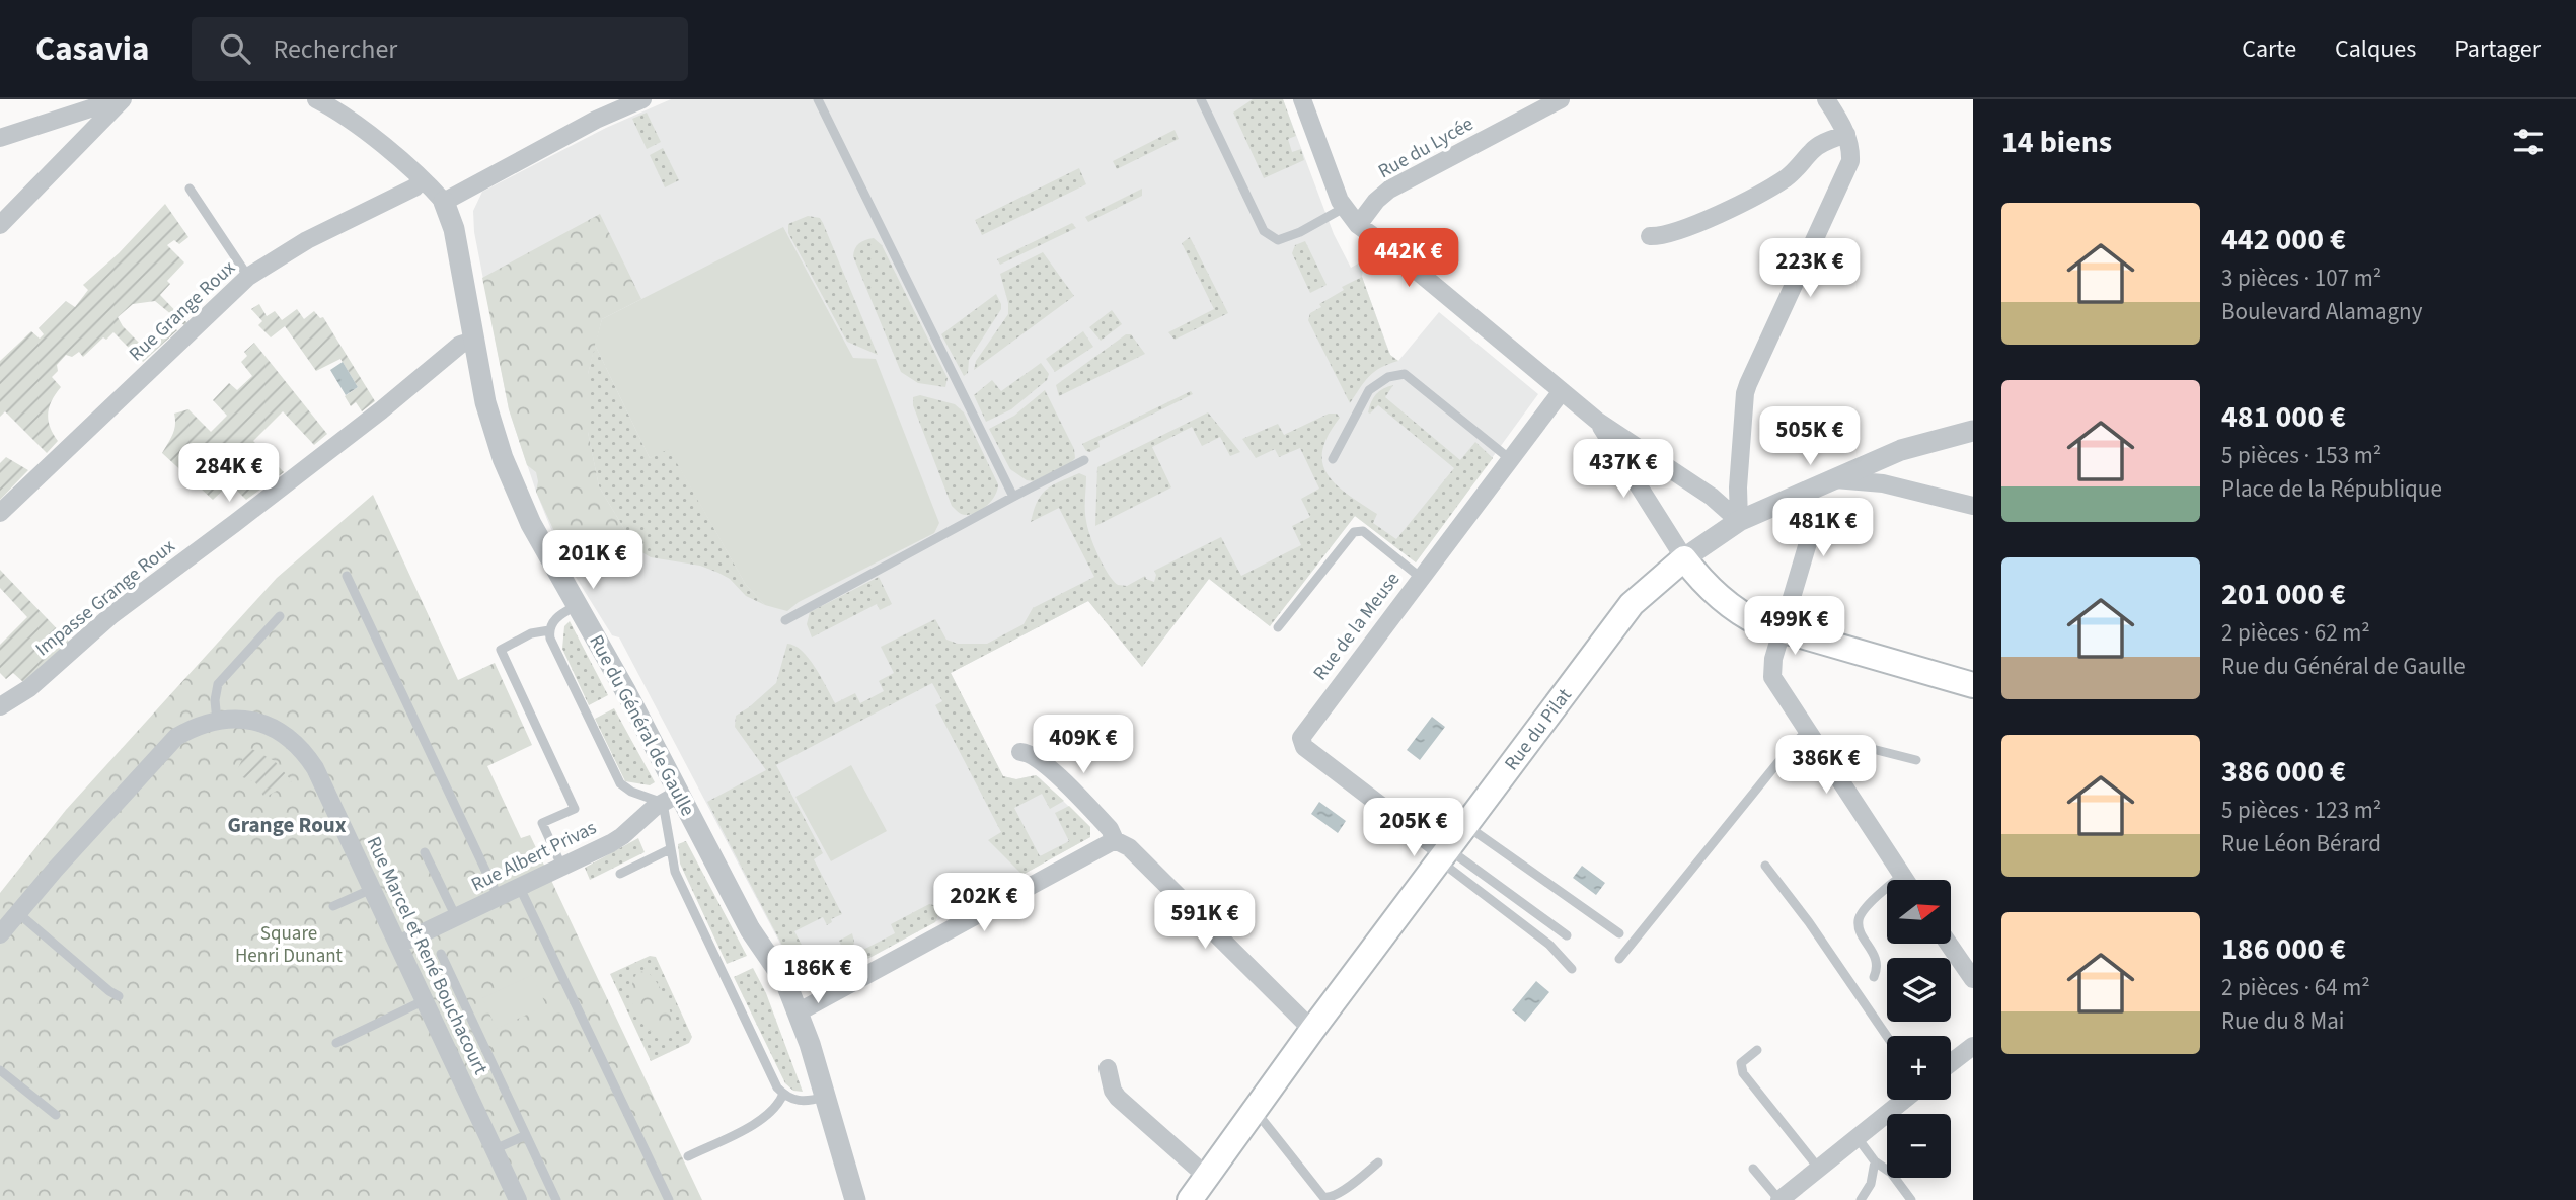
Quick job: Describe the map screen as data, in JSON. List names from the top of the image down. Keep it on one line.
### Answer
{"streets":{"main road":["Rue du Pilat"],"street":["Rue du Lycée","Rue Grange Roux","Impasse Grange Roux","Rue de la Meuse","Rue du Général de Gaulle","Rue Albert Privas","Rue Marcel et René Bouchacourt"]},"crossings":[["Impasse Grange Roux","Rue du Général de Gaulle"],["Rue de la Meuse","Rue du Pilat"],["Rue du Général de Gaulle","Rue Albert Privas"],["Rue Albert Privas","Rue Marcel et René Bouchacourt"]],"districts":["Grange Roux"],"parks":["Square Henri Dunant"],"north":"right","page":{"header":"Casavia","search":"Rechercher","nav":["Carte","Calques","Partager"],"heading":"14 biens","list":[{"name":"442 000 €","note":"3 pièces · 107 m² · Boulevard Alamagny"},{"name":"481 000 €","note":"5 pièces · 153 m² · Place de la République"},{"name":"201 000 €","note":"2 pièces · 62 m² · Rue du Général de Gaulle"},{"name":"386 000 €","note":"5 pièces · 123 m² · Rue Léon Bérard"},{"name":"186 000 €","note":"2 pièces · 64 m² · Rue du 8 Mai"}],"price":["442K €","223K €","505K €","437K €","284K €","481K €","201K €","499K €","409K €","386K €","205K €","202K €","591K €","186K €"],"map_buttons":["+","−"]}}
